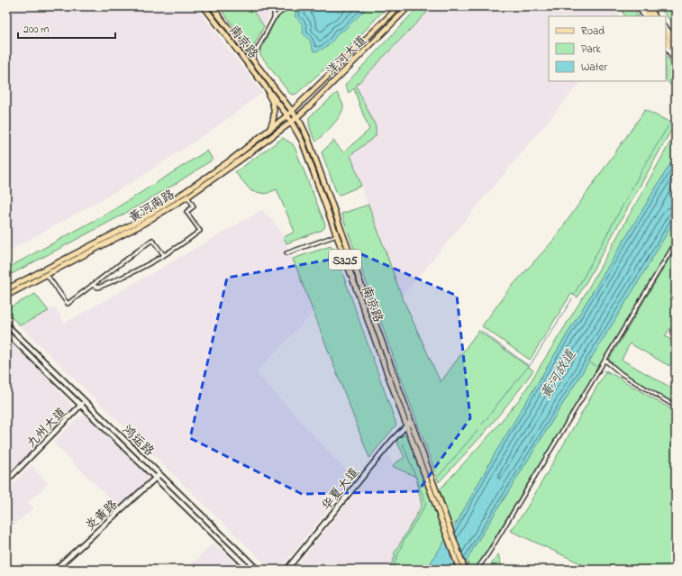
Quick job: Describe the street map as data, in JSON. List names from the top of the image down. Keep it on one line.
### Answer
{"streets":{"main road":["南京路","洋河大道","黄河南路","S325"],"street":["九州大道","鸿运路","华夏大道","炎黄路"]},"crossings":[["南京路","洋河大道"],["南京路","黄河南路"],["南京路","华夏大道"],["洋河大道","黄河南路"],["九州大道","鸿运路"],["鸿运路","炎黄路"]],"water":["黄河故道"],"legend":["Road","Park","Water"],"scale_bar":"200 m"}
